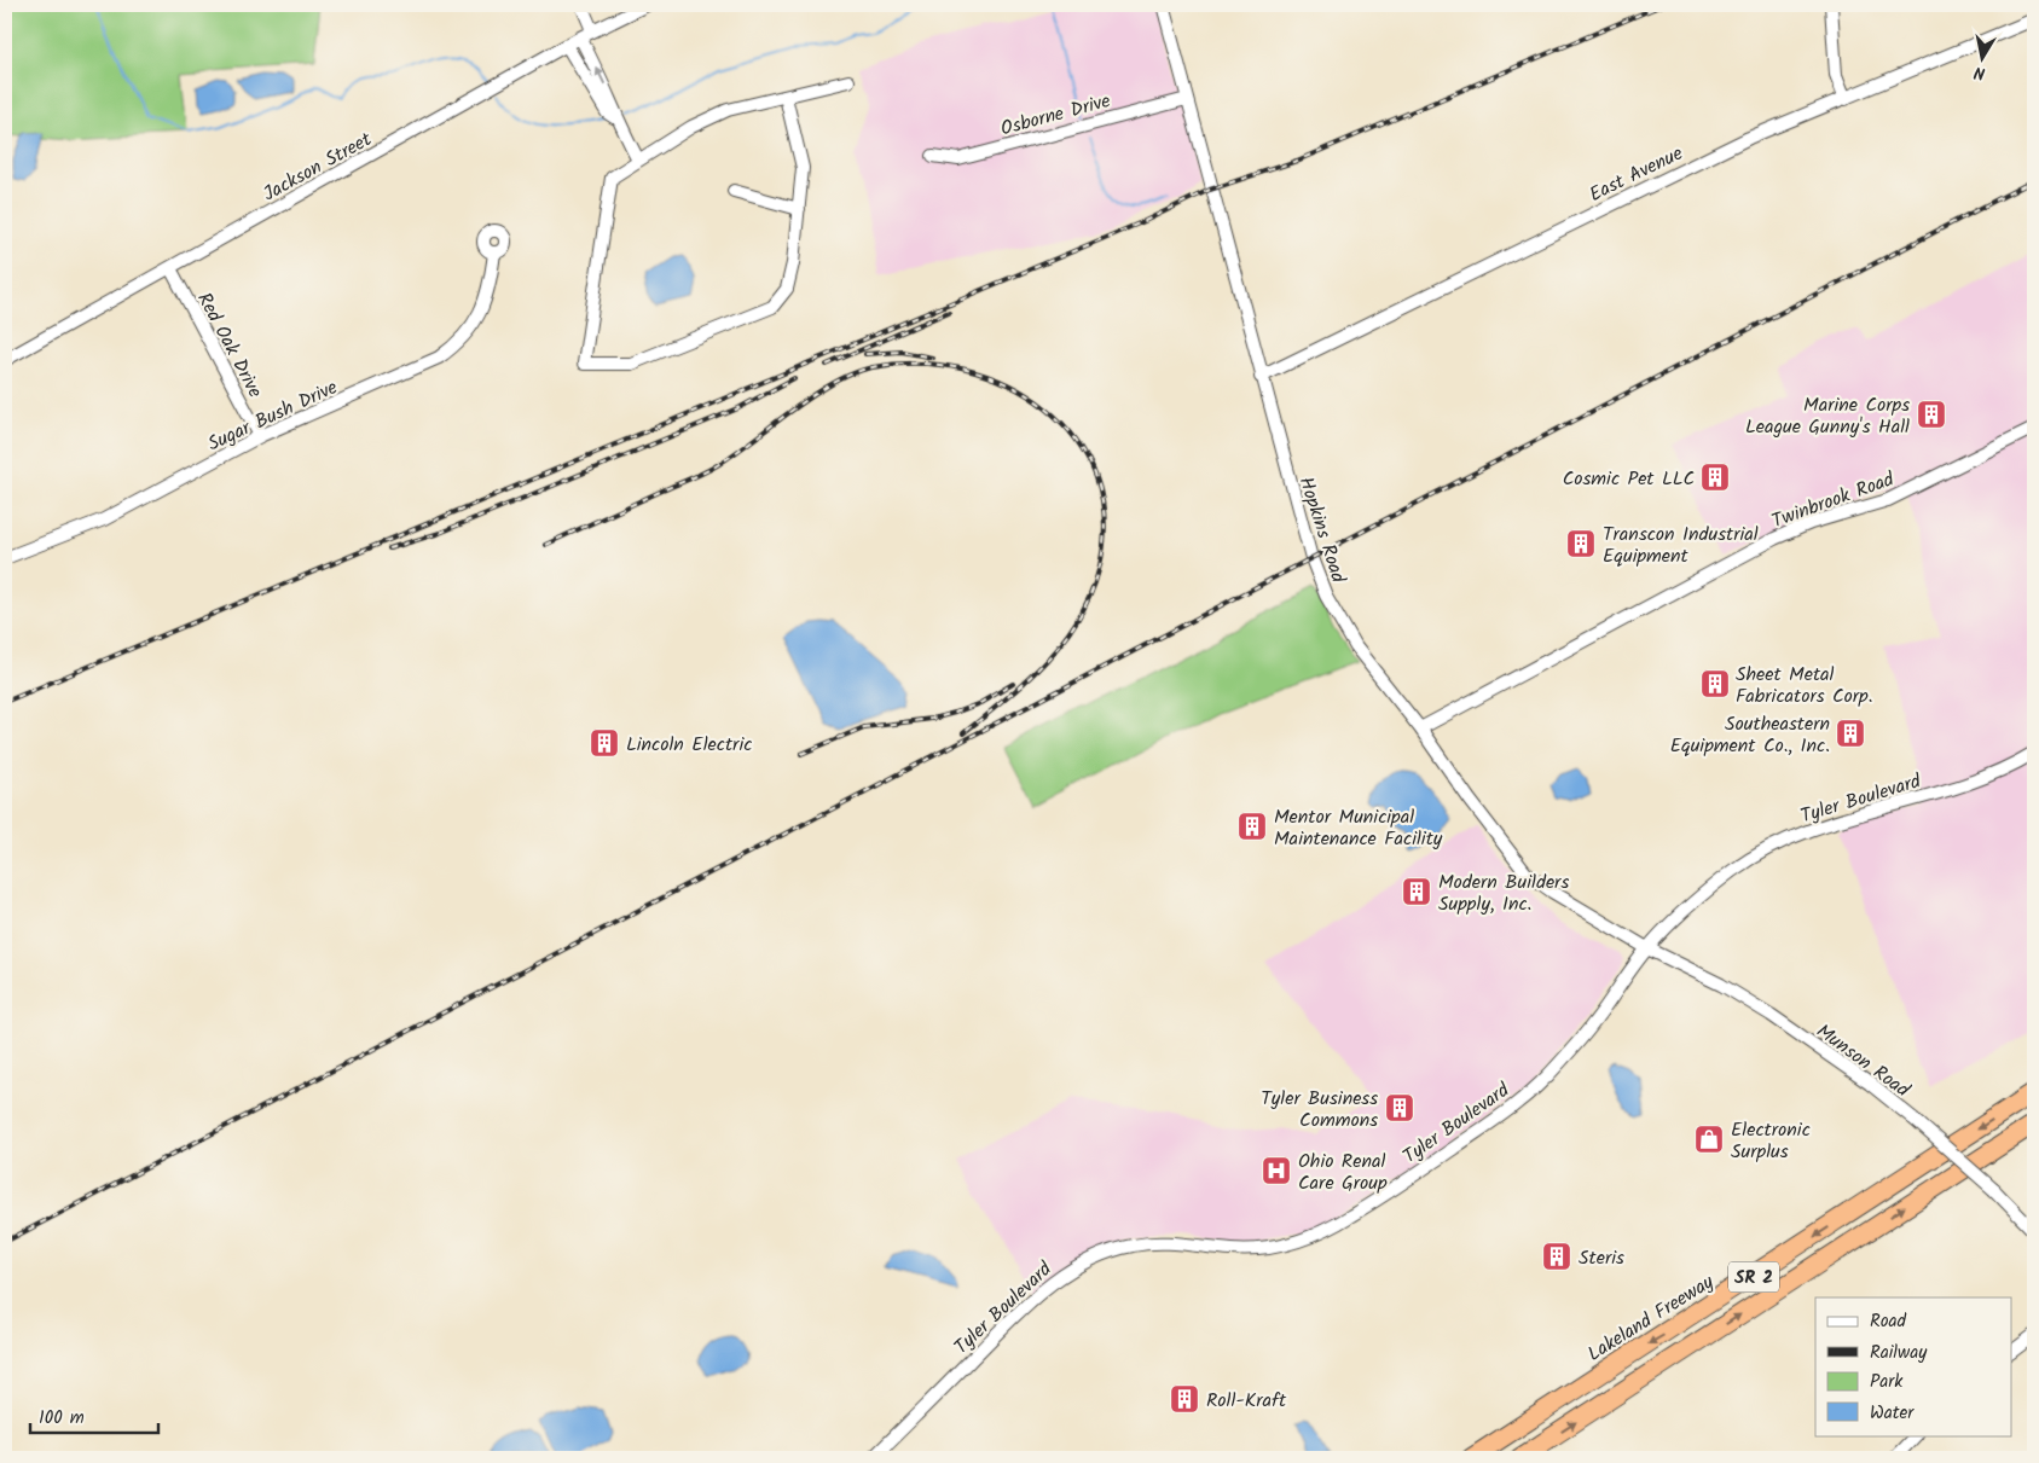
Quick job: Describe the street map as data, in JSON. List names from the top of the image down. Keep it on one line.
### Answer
{"streets":{"highway":["SR 2","Lakeland Freeway"],"street":["Osborne Drive","Jackson Street","East Avenue","Red Oak Drive","Sugar Bush Drive","Twinbrook Road","Hopkins Road","Tyler Boulevard","Munson Road"]},"crossings":[["Osborne Drive","Hopkins Road"],["Jackson Street","Red Oak Drive"],["East Avenue","Hopkins Road"],["Red Oak Drive","Sugar Bush Drive"],["Twinbrook Road","Hopkins Road"],["Hopkins Road","Tyler Boulevard"],["Hopkins Road","Munson Road"],["Tyler Boulevard","Munson Road"]],"places":{"building":["Marine Corps League Gunny's Hall","Cosmic Pet LLC","Transcon Industrial Equipment","Sheet Metal Fabricators Corp.","Southeastern Equipment Co., Inc.","Lincoln Electric","Mentor Municipal Maintenance Facility","Modern Builders Supply, Inc.","Tyler Business Commons","Steris","Roll-Kraft"],"shop":["Electronic Surplus"],"hospital":["Ohio Renal Care Group"]},"legend":["Road","Railway","Park","Water"],"scale_bar":"100 m","north":"bottom"}
